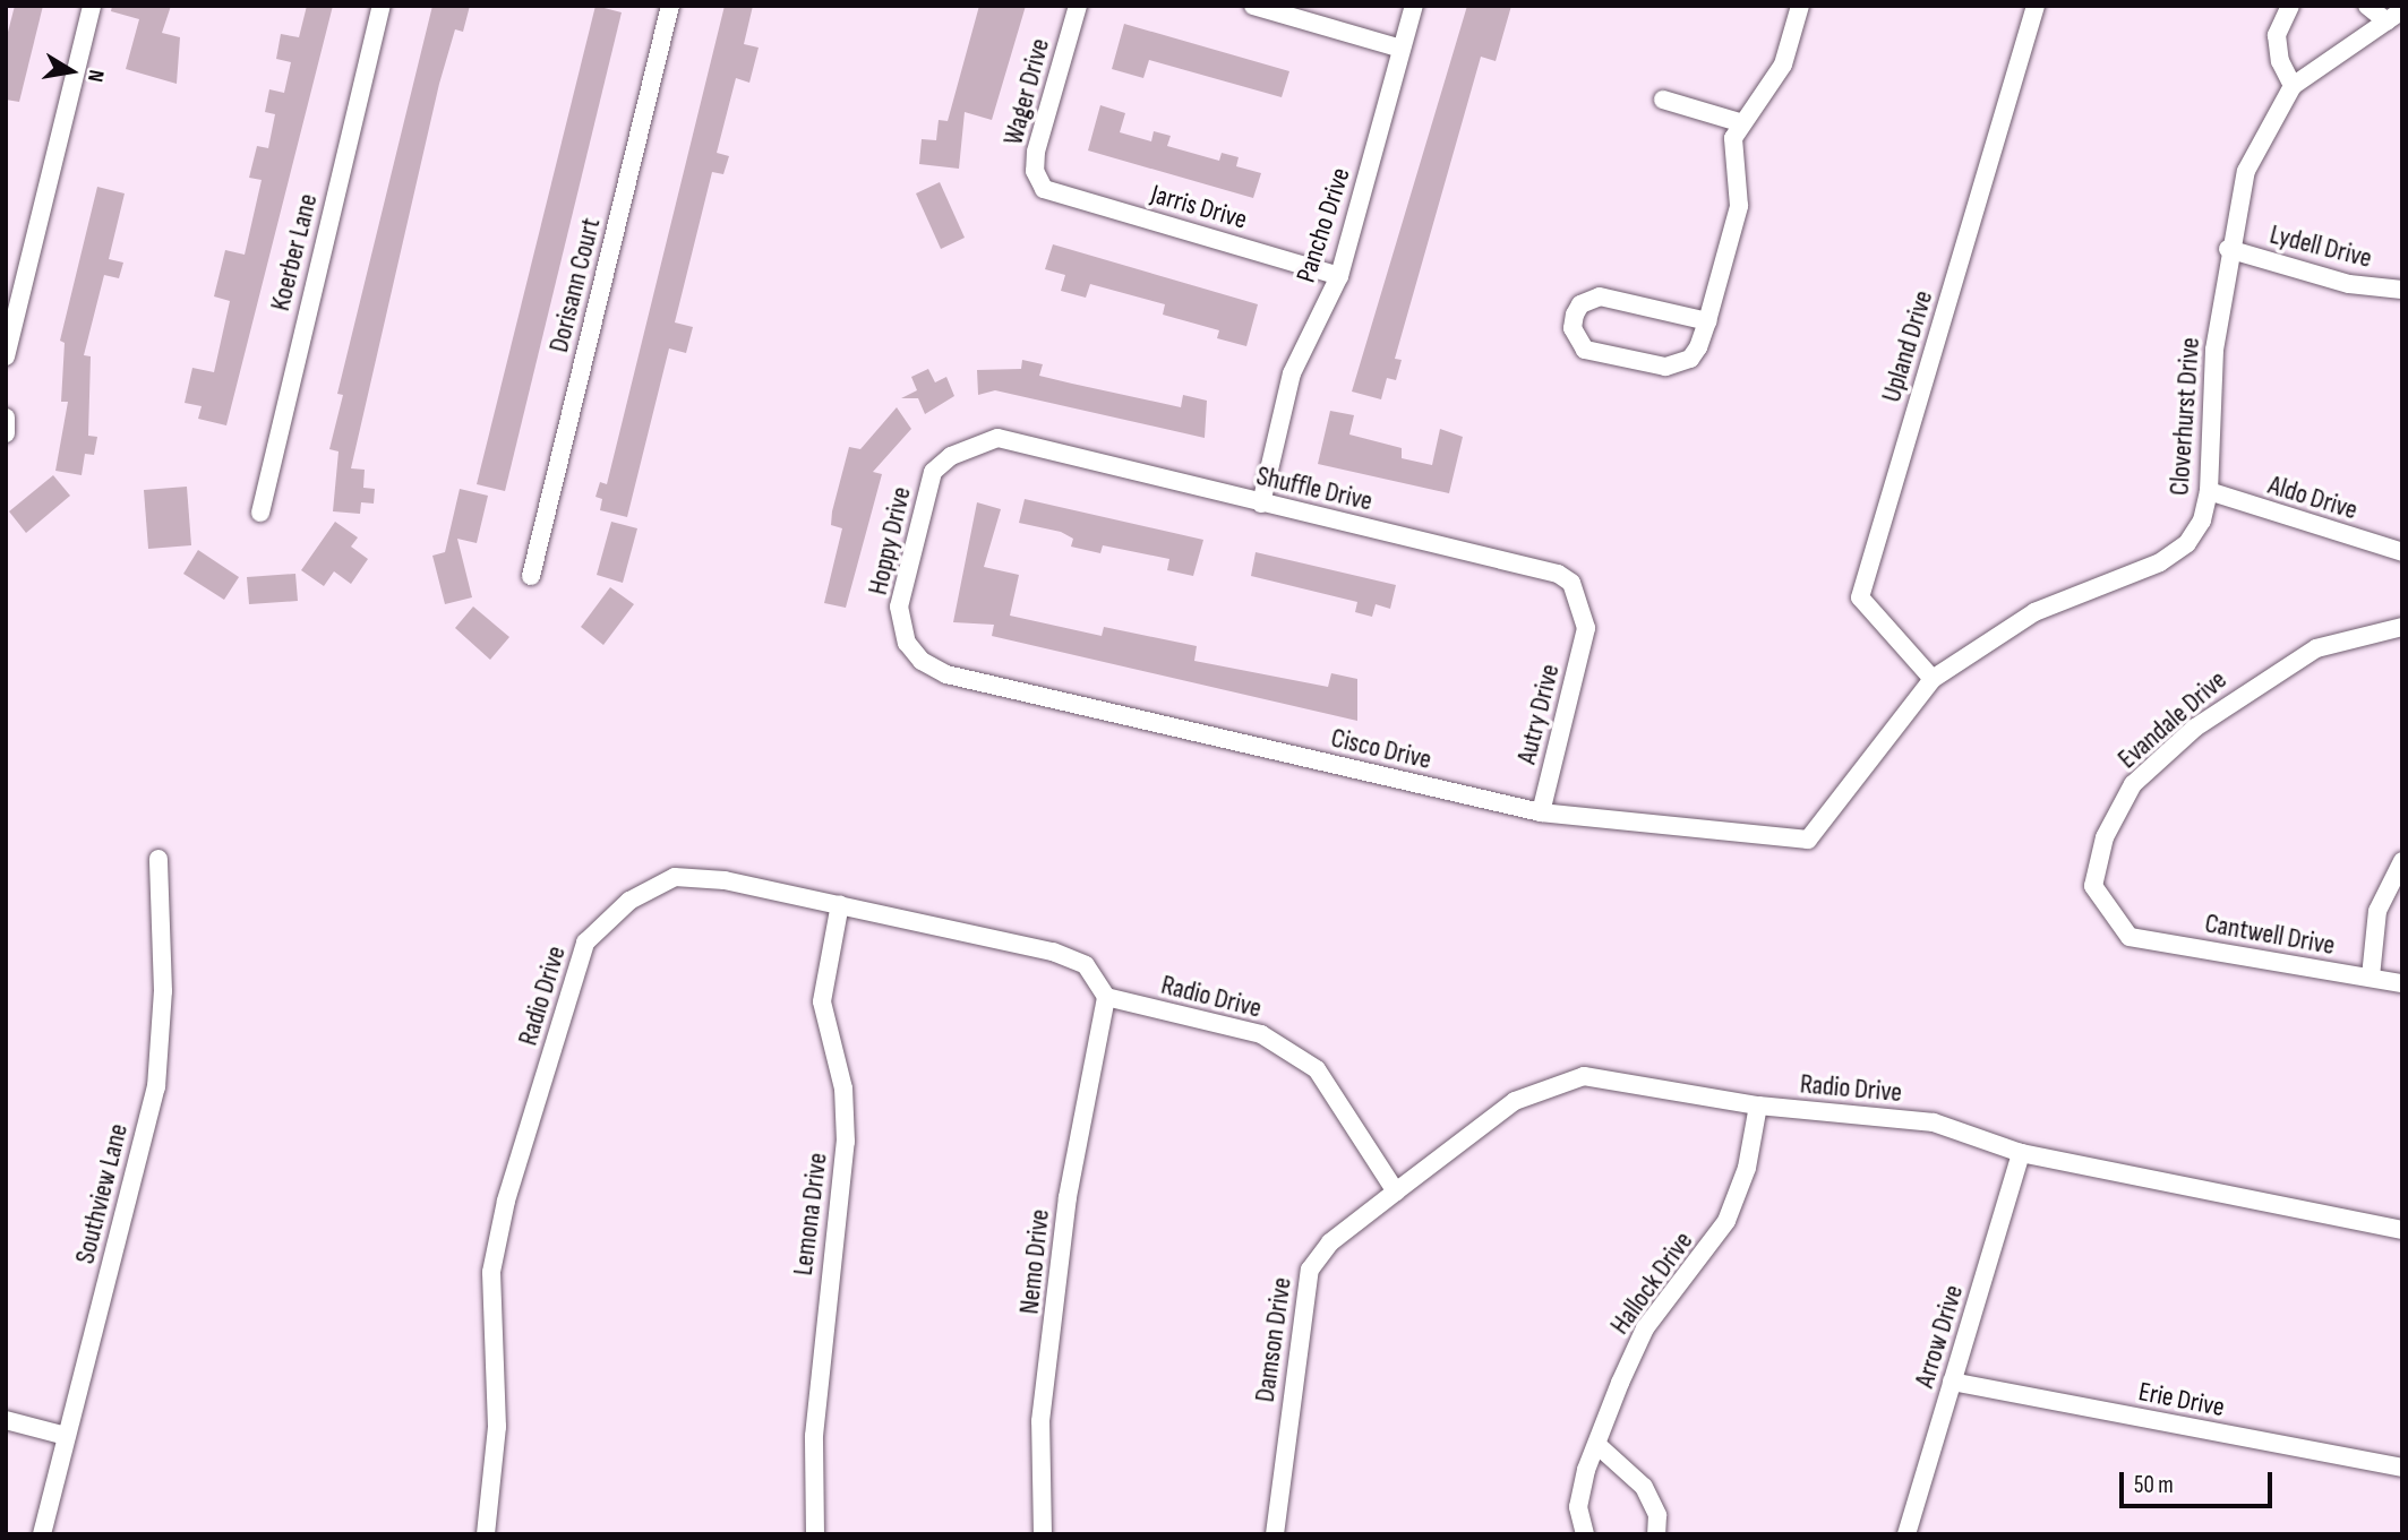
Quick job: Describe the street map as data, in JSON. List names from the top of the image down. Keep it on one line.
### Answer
{"streets":{"street":["Wager Drive","Jarris Drive","Pancho Drive","Lydell Drive","Koerber Lane","Dorisann Court","Upland Drive","Cloverhurst Drive","Shuffle Drive","Aldo Drive","Hoppy Drive","Autry Drive","Evandale Drive","Cisco Drive","Cantwell Drive","Radio Drive","Southview Lane","Lemona Drive","Nemo Drive","Hallock Drive","Arrow Drive","Damson Drive","Erie Drive"]},"crossings":[["Wager Drive","Jarris Drive"],["Jarris Drive","Pancho Drive"],["Pancho Drive","Shuffle Drive"],["Lydell Drive","Cloverhurst Drive"],["Upland Drive","Cloverhurst Drive"],["Cloverhurst Drive","Aldo Drive"],["Cloverhurst Drive","Cisco Drive"],["Shuffle Drive","Hoppy Drive"],["Shuffle Drive","Autry Drive"],["Hoppy Drive","Cisco Drive"],["Autry Drive","Cisco Drive"],["Evandale Drive","Cantwell Drive"],["Radio Drive","Lemona Drive"],["Radio Drive","Nemo Drive"],["Radio Drive","Hallock Drive"],["Radio Drive","Arrow Drive"],["Radio Drive","Damson Drive"],["Arrow Drive","Erie Drive"]],"scale_bar":"50 m","north":"right"}
